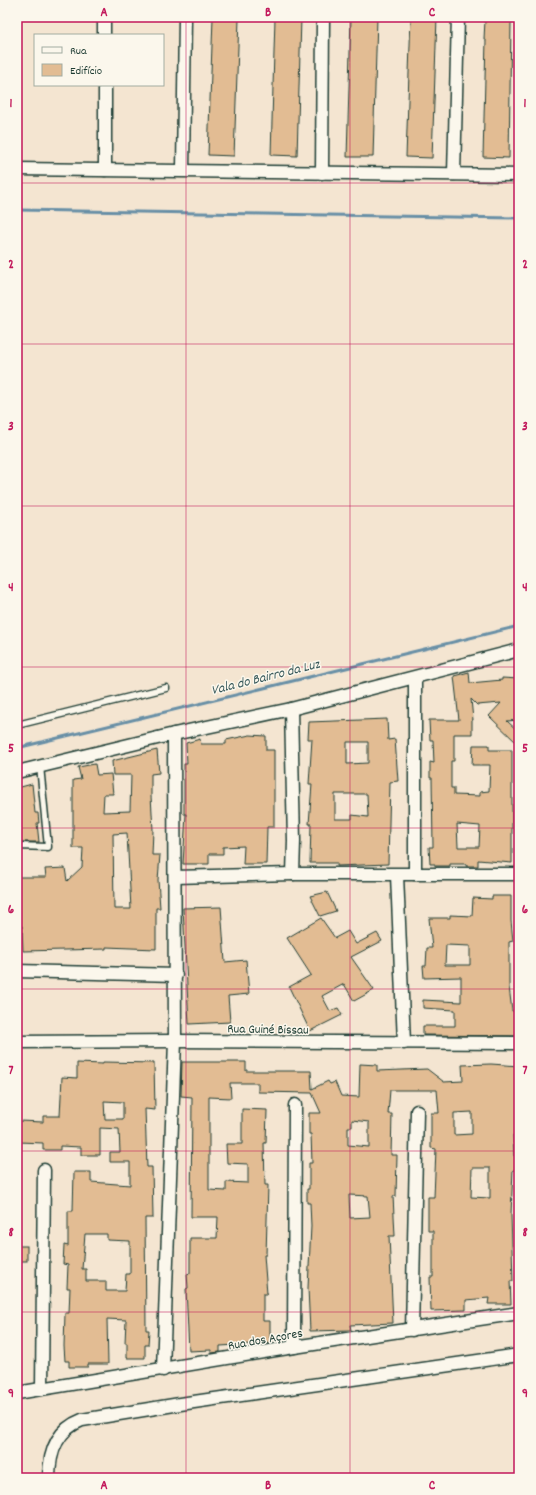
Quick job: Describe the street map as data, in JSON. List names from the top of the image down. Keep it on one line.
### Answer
{"streets":{"street":["Rua Guiné Bissau","Rua dos Açores"]},"water":["Vala do Bairro da Luz"],"legend":["Rua","Edifício"],"grid":{"columns":["A","B","C"],"rows":["1","2","3","4","5","6","7","8","9"]}}
